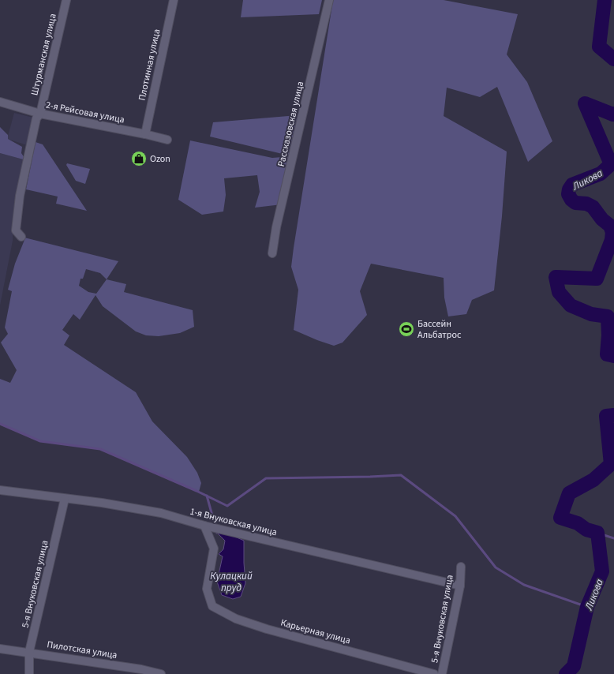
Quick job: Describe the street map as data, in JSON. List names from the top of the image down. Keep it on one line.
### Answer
{"streets":{"street":["Штурманская улица","Плотинная улица","2-я Рейсовая улица","Рассказовская улица","1-я Внуковская улица","5-я Внуковская улица","Карьерная улица","Пилотская улица"]},"crossings":[["Штурманская улица","2-я Рейсовая улица"],["Плотинная улица","2-я Рейсовая улица"],["1-я Внуковская улица","5-я Внуковская улица"],["1-я Внуковская улица","Карьерная улица"],["5-я Внуковская улица","Пилотская улица"]],"water":["Ликова","Кулацкий пруд"],"places":{"shop":["Ozon"],"sports":["Бассейн Альбатрос"]}}
